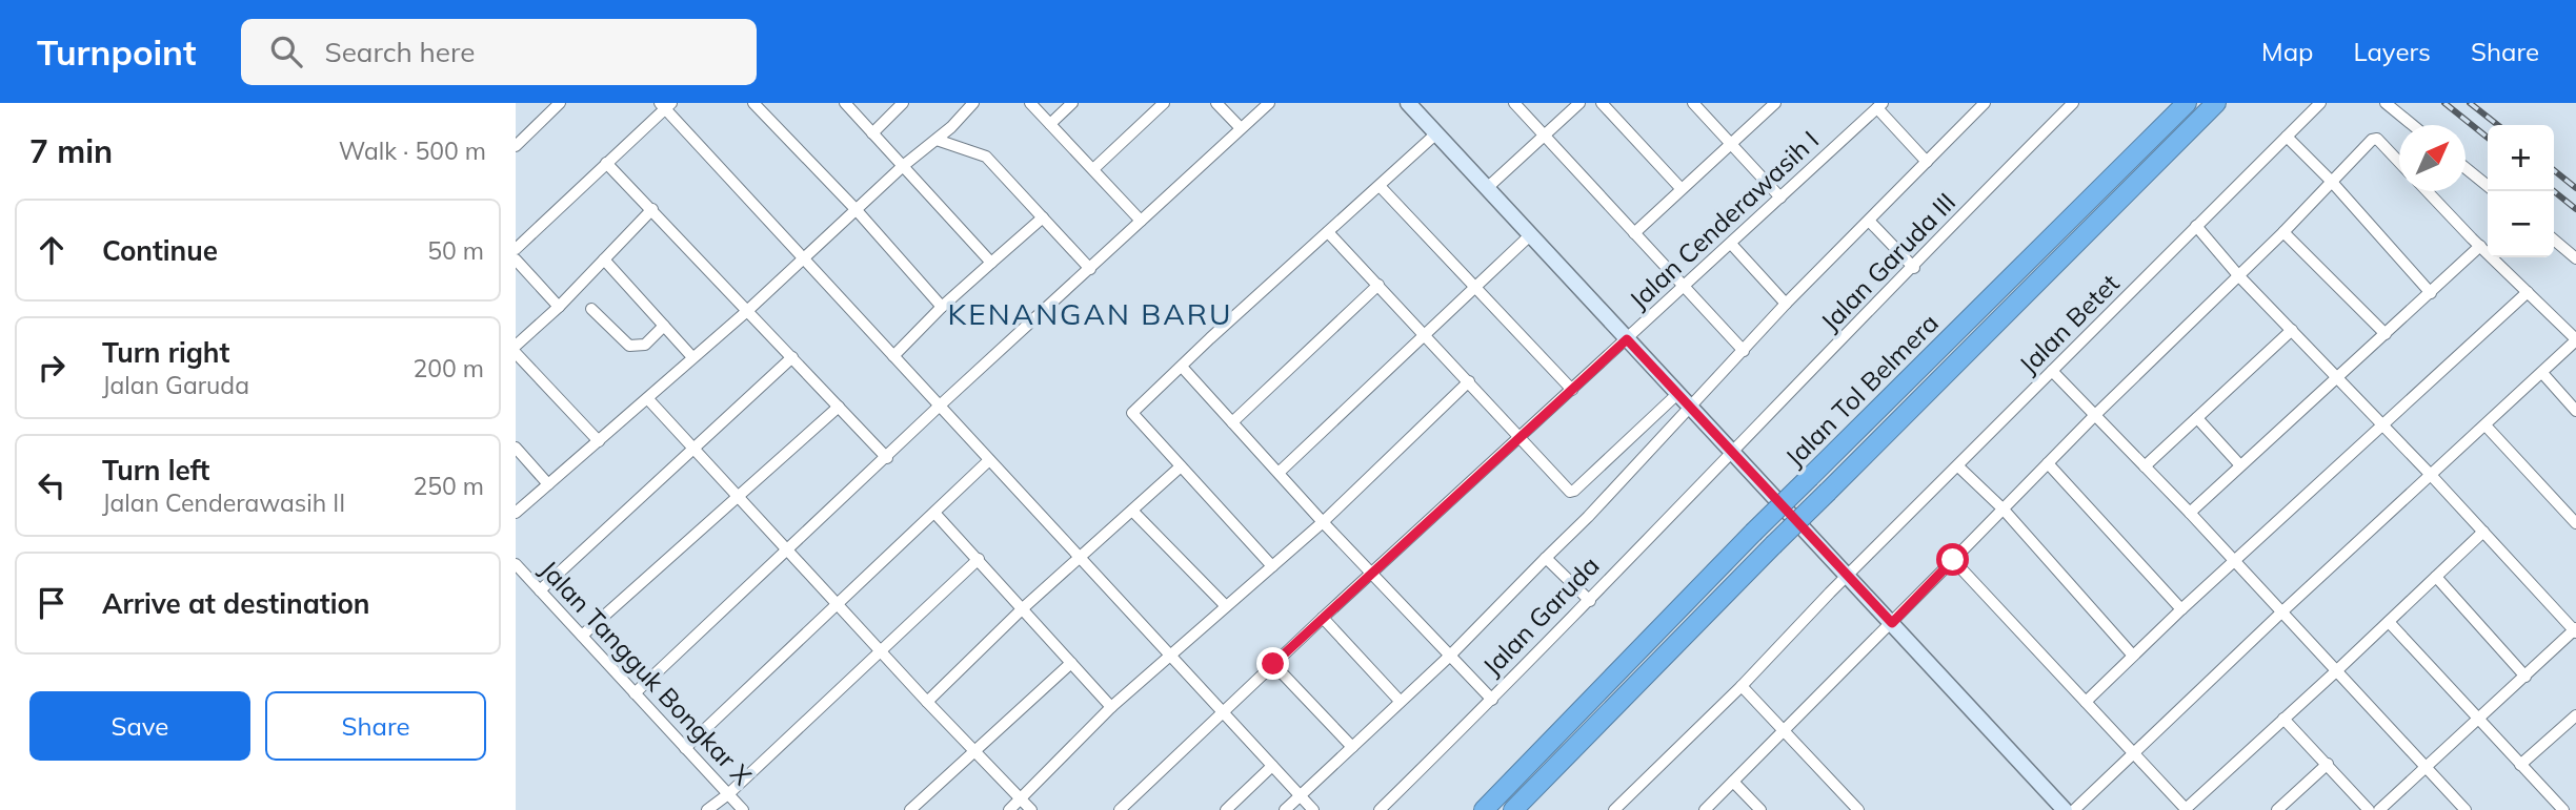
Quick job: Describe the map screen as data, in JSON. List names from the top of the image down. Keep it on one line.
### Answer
{"streets":{"highway":["Jalan Tol Belmera"],"street":["Jalan Cenderawasih I","Jalan Garuda III","Jalan Betet","Jalan Garuda","Jalan Tangguk Bongkar X"]},"crossings":[["Jalan Garuda III","Jalan Garuda"]],"districts":["KENANGAN BARU"],"north":"top right","page":{"header":"Turnpoint","search":"Search here","nav":["Map","Layers","Share"],"heading":["7 min","Walk · 500 m"],"map_buttons":["+","−"],"list":[["Continue","50 m"],["Turn right","Jalan Garuda","200 m"],["Turn left","Jalan Cenderawasih II","250 m"],"Arrive at destination"],"buttons":["Save","Share"]}}
